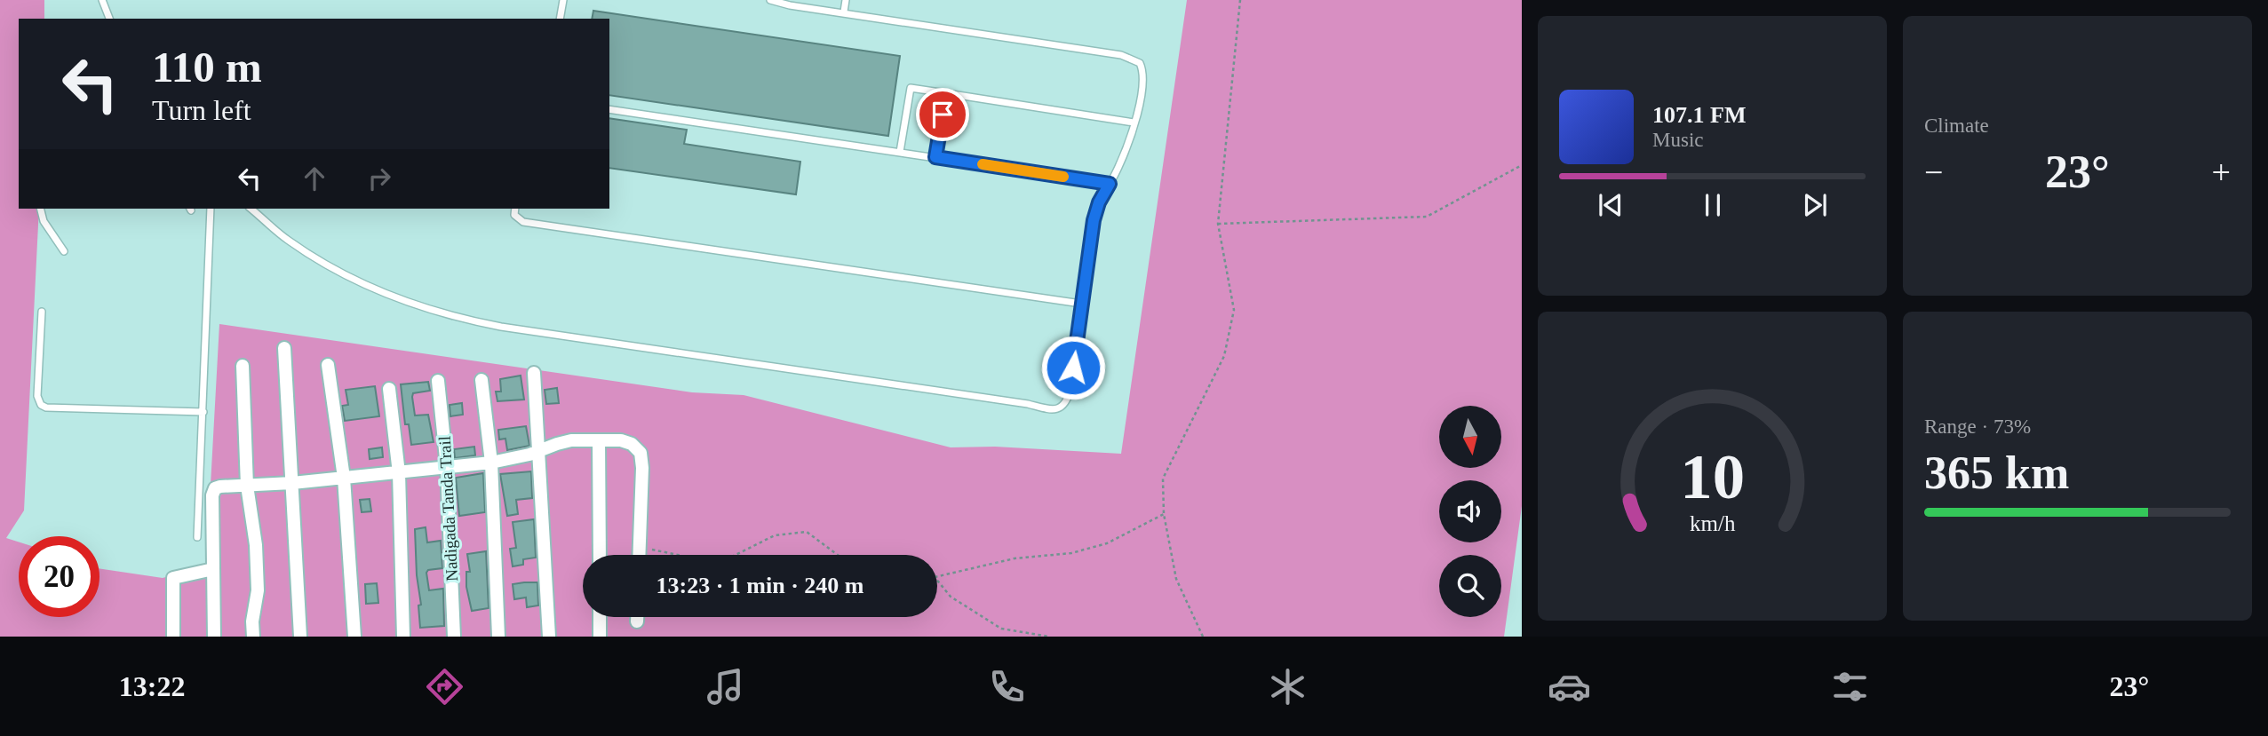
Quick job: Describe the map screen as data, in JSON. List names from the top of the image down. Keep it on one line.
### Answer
{"streets":{"street":["Nadigada Tanda Trail"]},"north":"bottom","page":{"tile":["Climate",["Range · 73%","365 km"]],"turn":["110 m","Turn left"],"song":["107.1 FM","Music"],"heat":["−","23°","+"],"limit":"20","trip":"13:23 · 1 min · 240 m","tabs":["13:22","23°"],"gauge":["10","km/h"]}}
